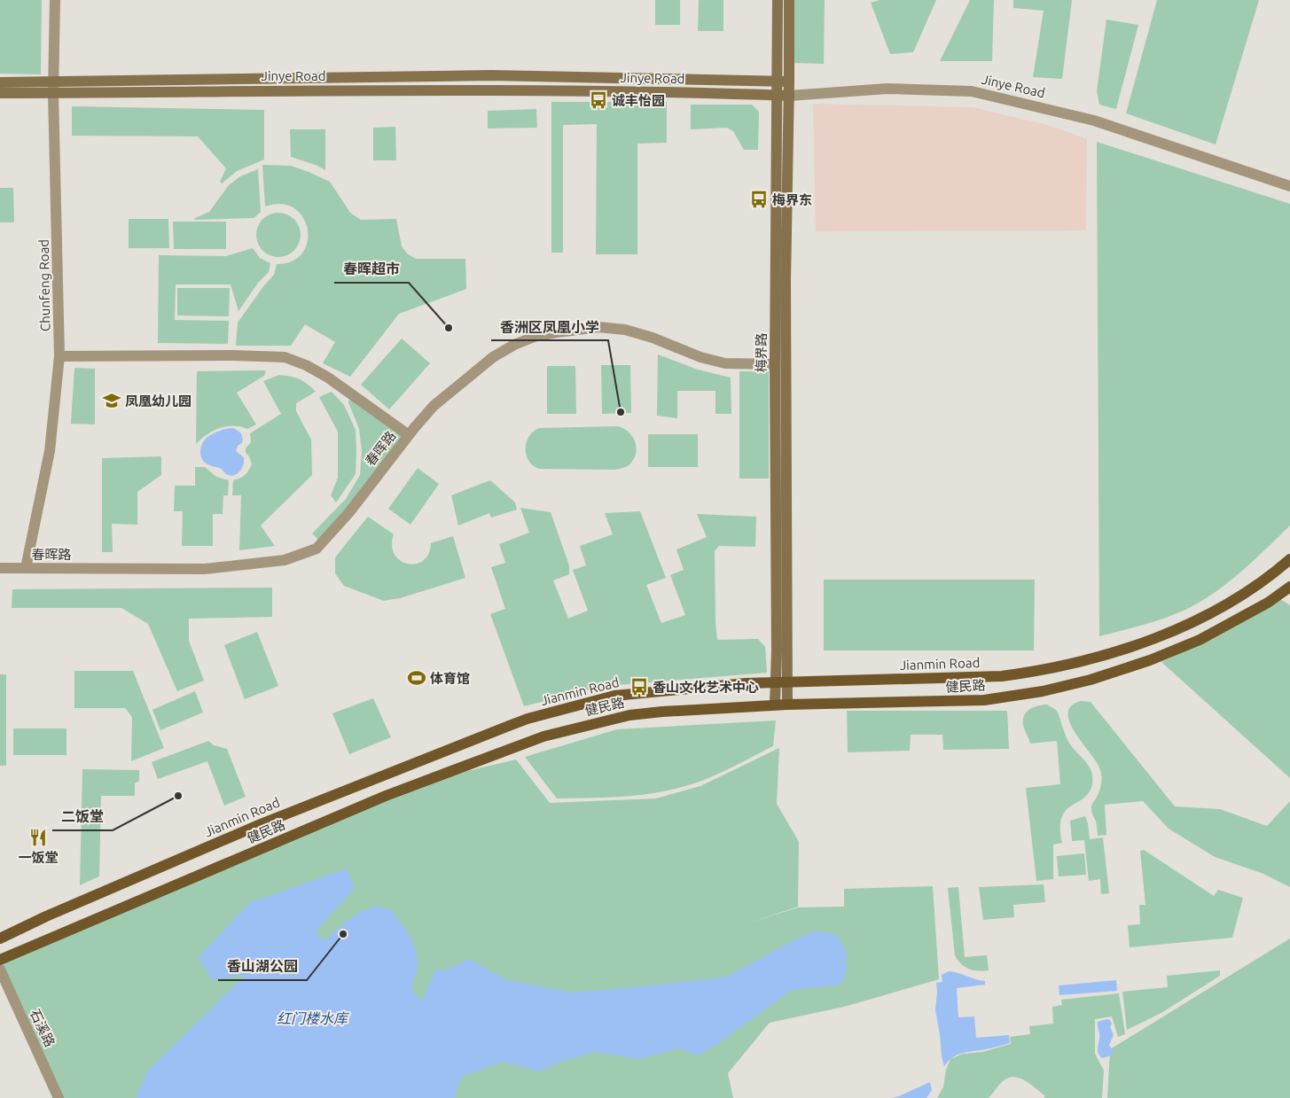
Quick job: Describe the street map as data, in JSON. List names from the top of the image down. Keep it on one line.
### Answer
{"streets":{"main road":["Jinye Road","梅界路","Jianmin Road","健民路"],"street":["Chunfeng Road","春晖路","石溪路"]},"crossings":[["Jinye Road","Chunfeng Road"],["Jinye Road","梅界路"],["Chunfeng Road","春晖路"],["梅界路","春晖路"],["梅界路","Jianmin Road"],["梅界路","健民路"]],"water":["红门楼水库"],"places":{"bus stop":["诚丰怡园","梅界东","香山文化艺术中心"],"other":["春晖超市","香洲区凤凰小学","二饭堂","香山湖公园"],"school or university":["凤凰幼儿园"],"sports":["体育馆"],"restaurant":["一饭堂"]}}
